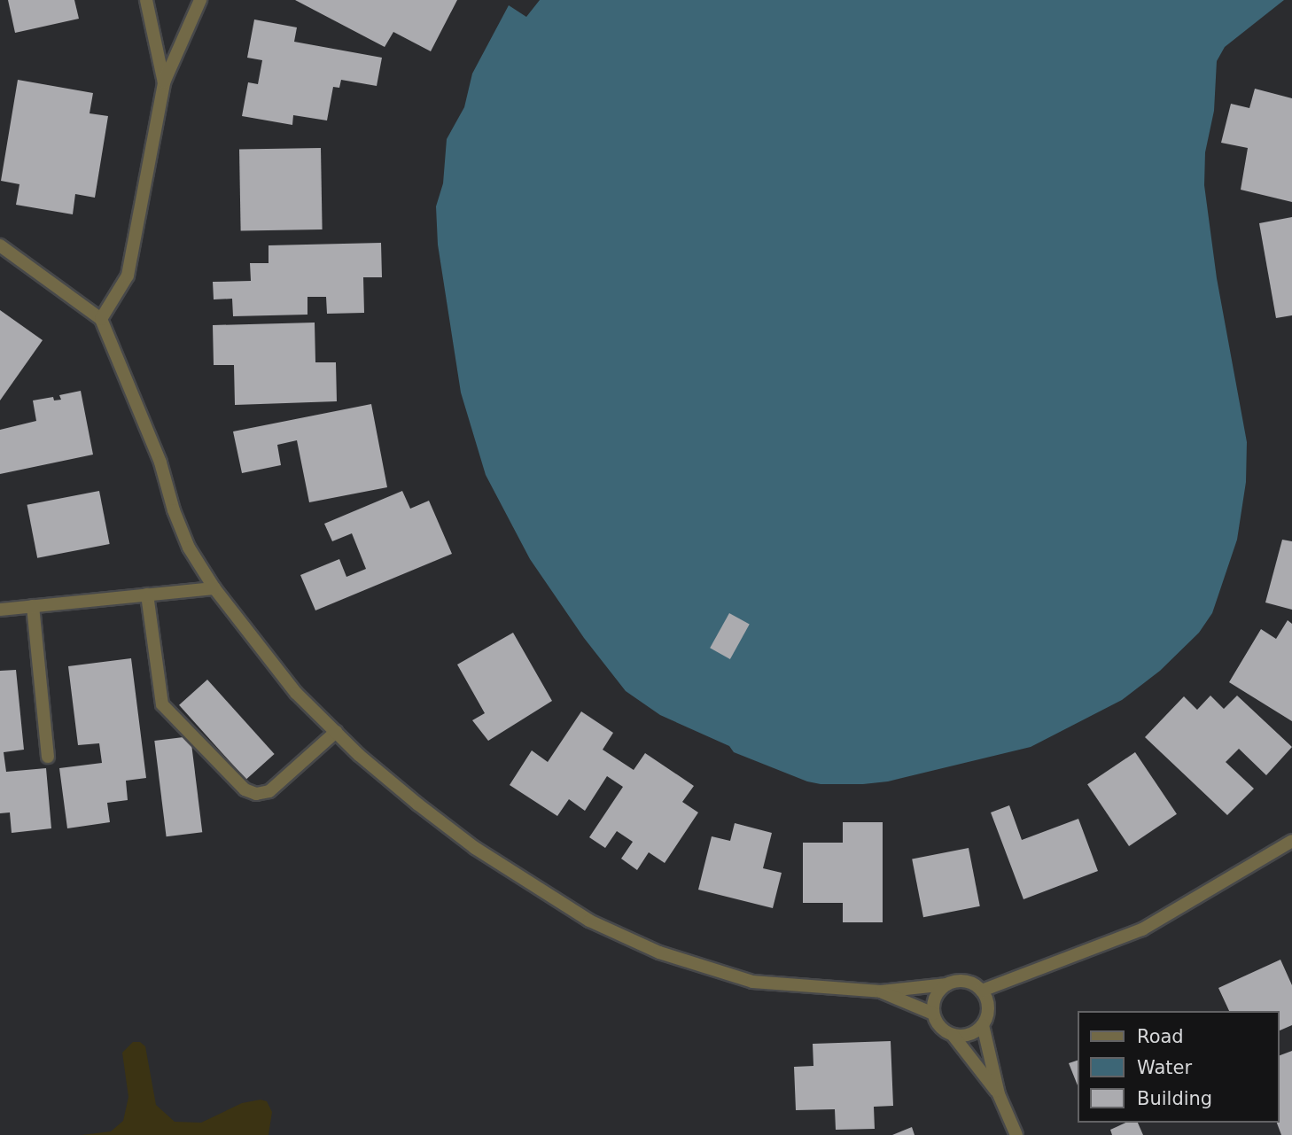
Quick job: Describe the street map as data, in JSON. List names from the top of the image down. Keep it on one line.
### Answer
{"legend":["Road","Water","Building"]}
